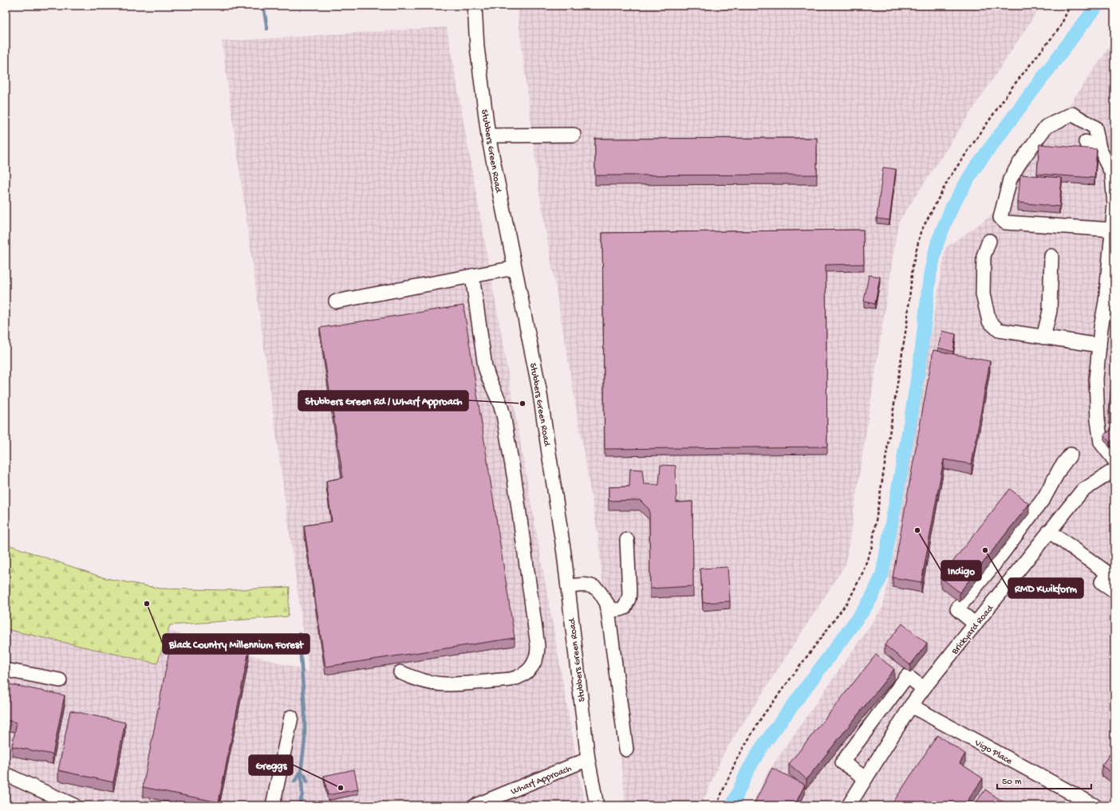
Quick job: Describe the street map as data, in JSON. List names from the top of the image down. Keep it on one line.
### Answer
{"streets":{"street":["Stubbers Green Road","Brickyard Road","Vigo Place","Wharf Approach"]},"crossings":[["Stubbers Green Road","Wharf Approach"],["Brickyard Road","Vigo Place"]],"places":["Stubbers Green Rd / Wharf Approach","Indigo","RMD Kwikform","Black Country Millennium Forest","Greggs"],"scale_bar":"50 m"}
